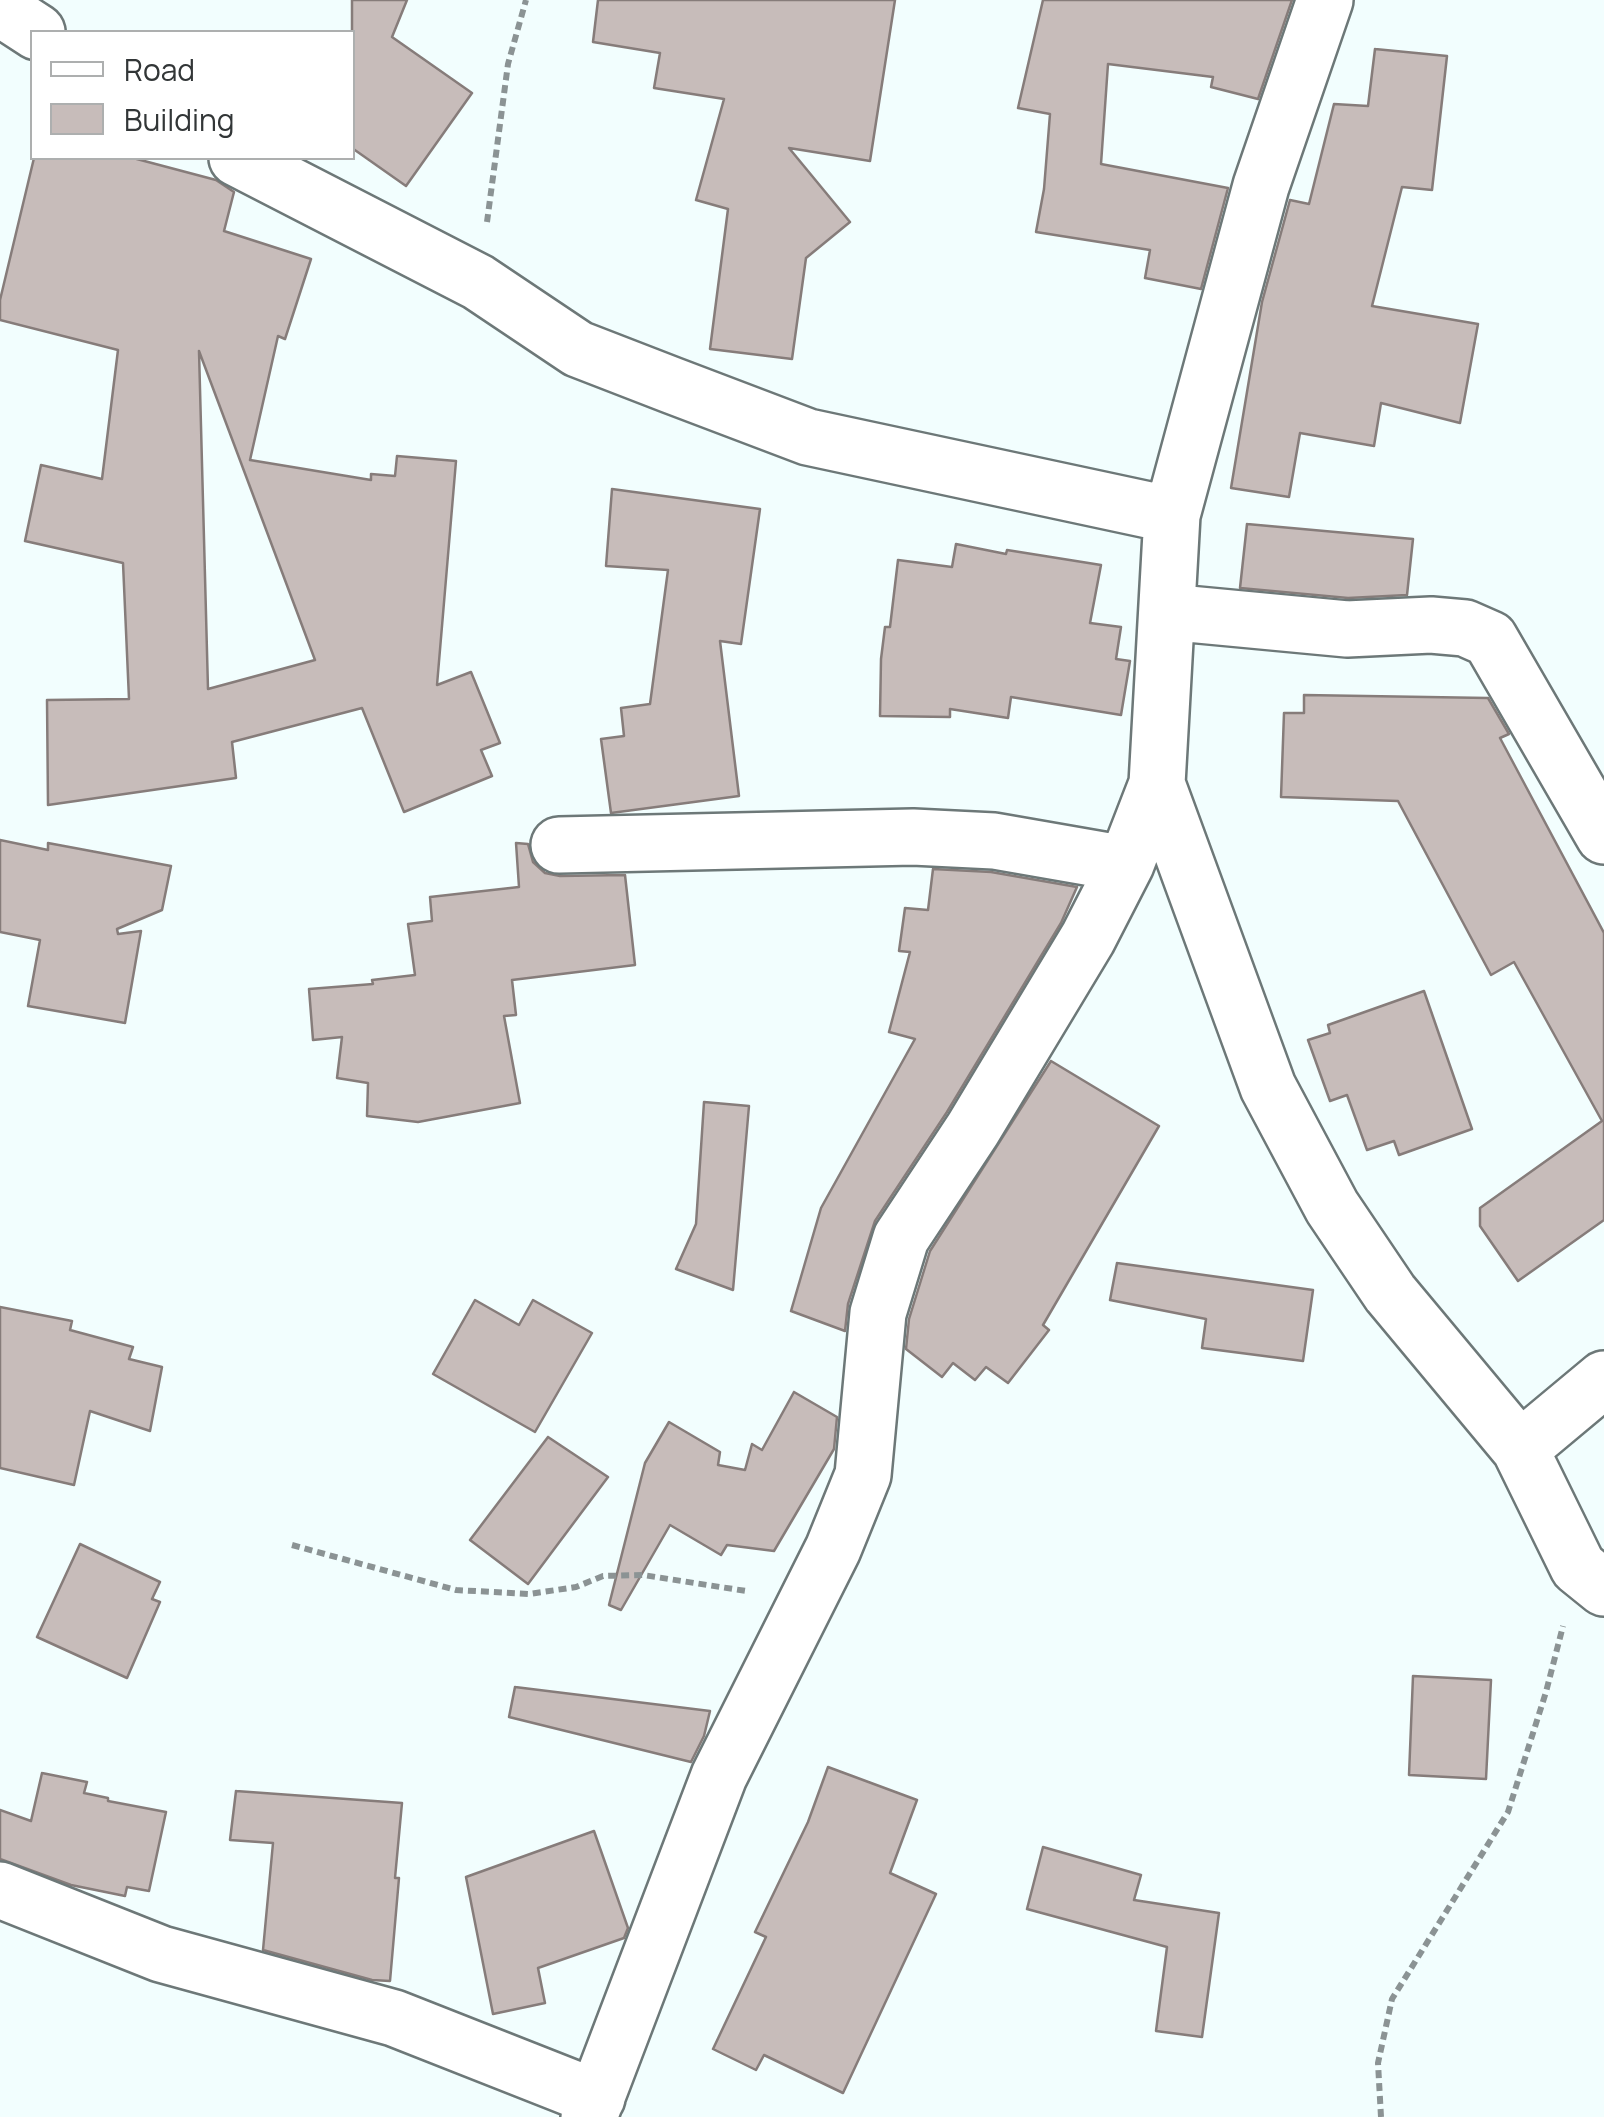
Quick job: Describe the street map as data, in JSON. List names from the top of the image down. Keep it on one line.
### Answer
{"legend":["Road","Building"]}
